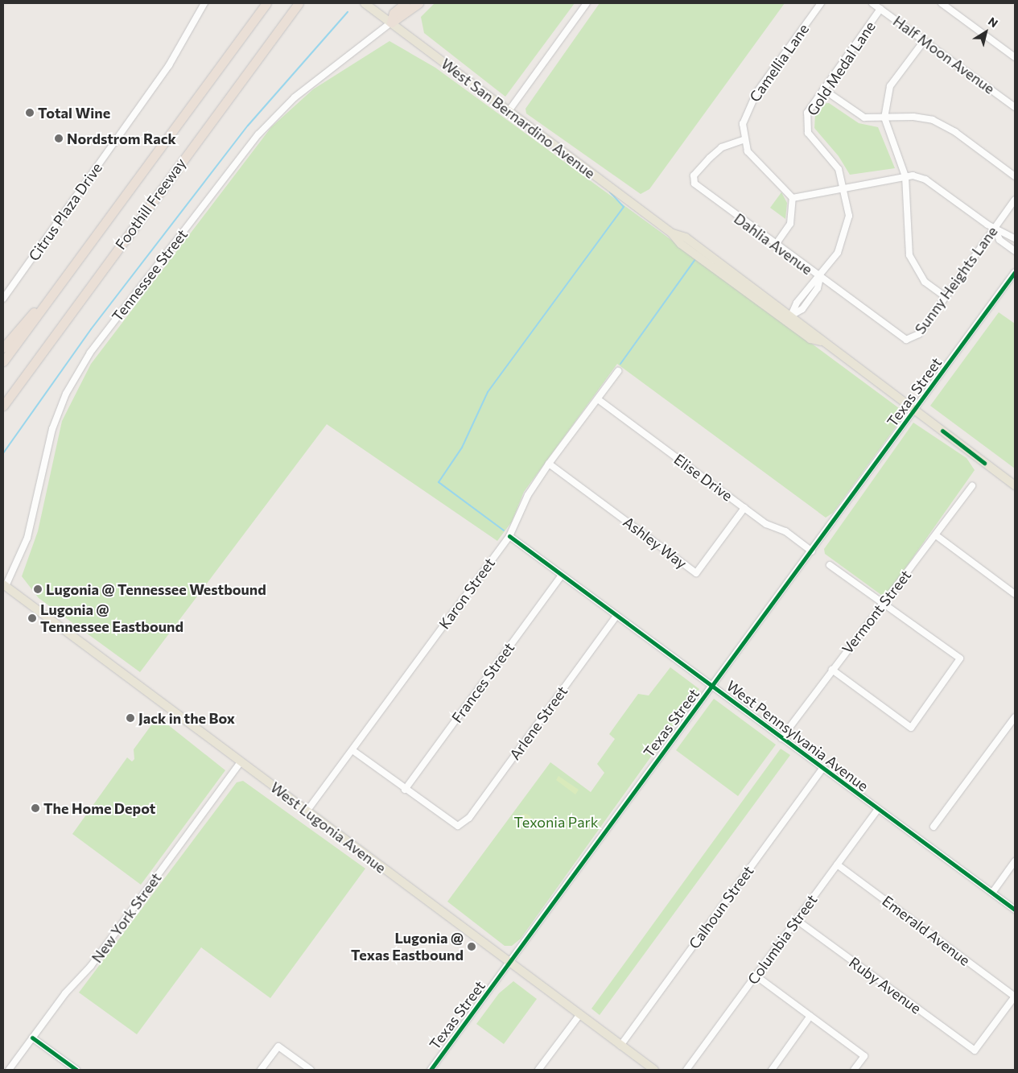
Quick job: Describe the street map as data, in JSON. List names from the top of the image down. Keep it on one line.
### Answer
{"streets":{"highway":["Foothill Freeway"],"main road":["West San Bernardino Avenue","West Lugonia Avenue"],"street":["Half Moon Avenue","Camellia Lane","Gold Medal Lane","Citrus Plaza Drive","Dahlia Avenue","Tennessee Street","Sunny Heights Lane","Texas Street","Elise Drive","Ashley Way","Karon Street","Vermont Street","Frances Street","Arlene Street","West Pennsylvania Avenue","Calhoun Street","New York Street","Emerald Avenue","Columbia Street","Ruby Avenue"]},"crossings":[["Half Moon Avenue","Gold Medal Lane"],["Camellia Lane","Dahlia Avenue"],["Gold Medal Lane","West San Bernardino Avenue"],["Gold Medal Lane","Dahlia Avenue"],["West San Bernardino Avenue","Tennessee Street"],["West San Bernardino Avenue","Texas Street"],["Dahlia Avenue","Sunny Heights Lane"],["Tennessee Street","West Lugonia Avenue"],["Texas Street","Elise Drive"],["Texas Street","West Pennsylvania Avenue"],["Texas Street","West Lugonia Avenue"],["Elise Drive","Ashley Way"],["Elise Drive","Karon Street"],["Ashley Way","Karon Street"],["Karon Street","West Pennsylvania Avenue"],["Karon Street","West Lugonia Avenue"],["Vermont Street","West Pennsylvania Avenue"],["Frances Street","Arlene Street"],["Frances Street","West Pennsylvania Avenue"],["Arlene Street","West Pennsylvania Avenue"],["West Pennsylvania Avenue","Calhoun Street"],["West Pennsylvania Avenue","Columbia Street"],["West Lugonia Avenue","Calhoun Street"],["West Lugonia Avenue","New York Street"],["Emerald Avenue","Columbia Street"],["Emerald Avenue","Ruby Avenue"],["Columbia Street","Ruby Avenue"]],"parks":["Texonia Park"],"places":["Total Wine","Nordstrom Rack","Lugonia @ Tennessee Westbound","Lugonia @ Tennessee Eastbound","Jack in the Box","The Home Depot","Lugonia @ Texas Eastbound"],"north":"top right"}
